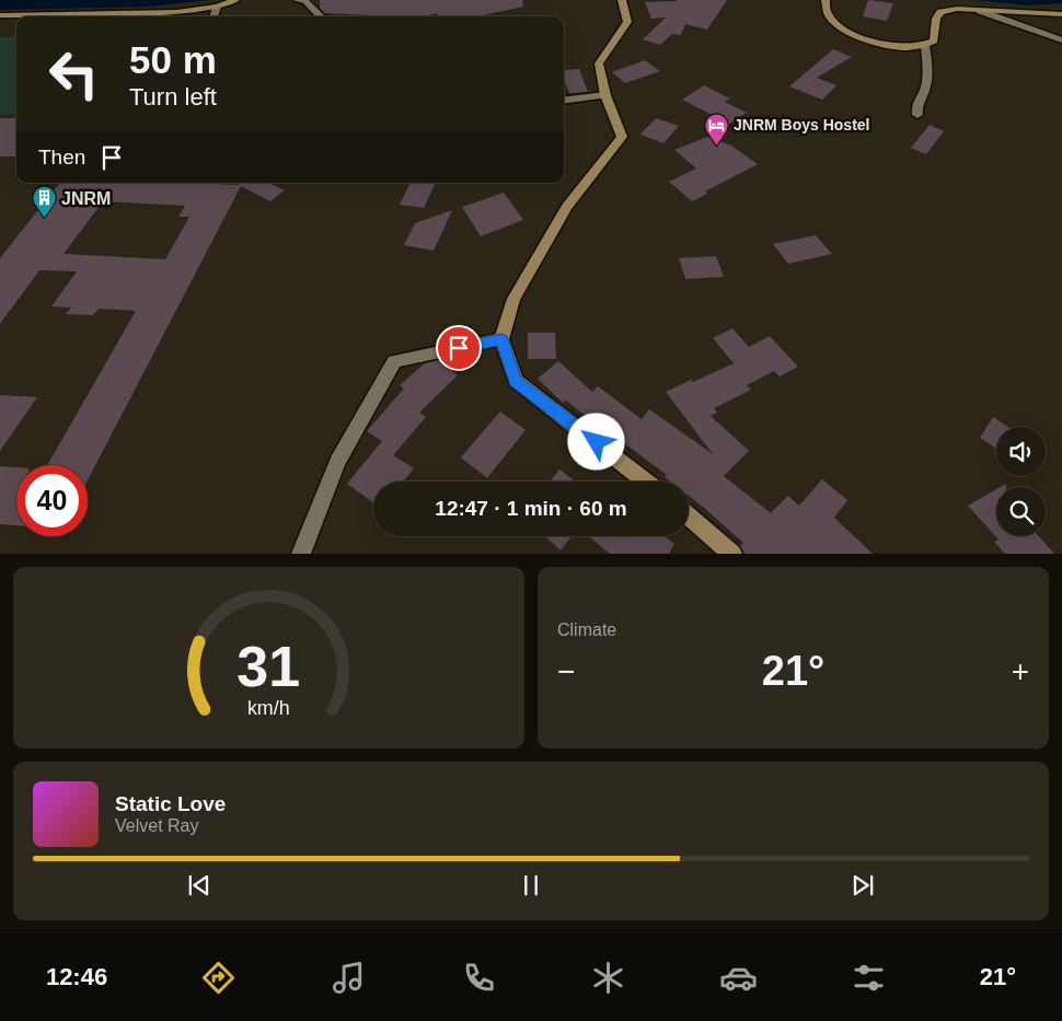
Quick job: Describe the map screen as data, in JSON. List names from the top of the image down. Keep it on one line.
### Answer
{"places":{"hotel":["JNRM Boys Hostel"],"building":["JNRM"]},"page":{"turn":["50 m","Turn left"],"then":"Then","limit":"40","trip":"12:47 · 1 min · 60 m","tile":"Climate","heat":["−","21°","+"],"song":["Static Love","Velvet Ray"],"tabs":["12:46","21°"],"gauge":["31","km/h"]}}
